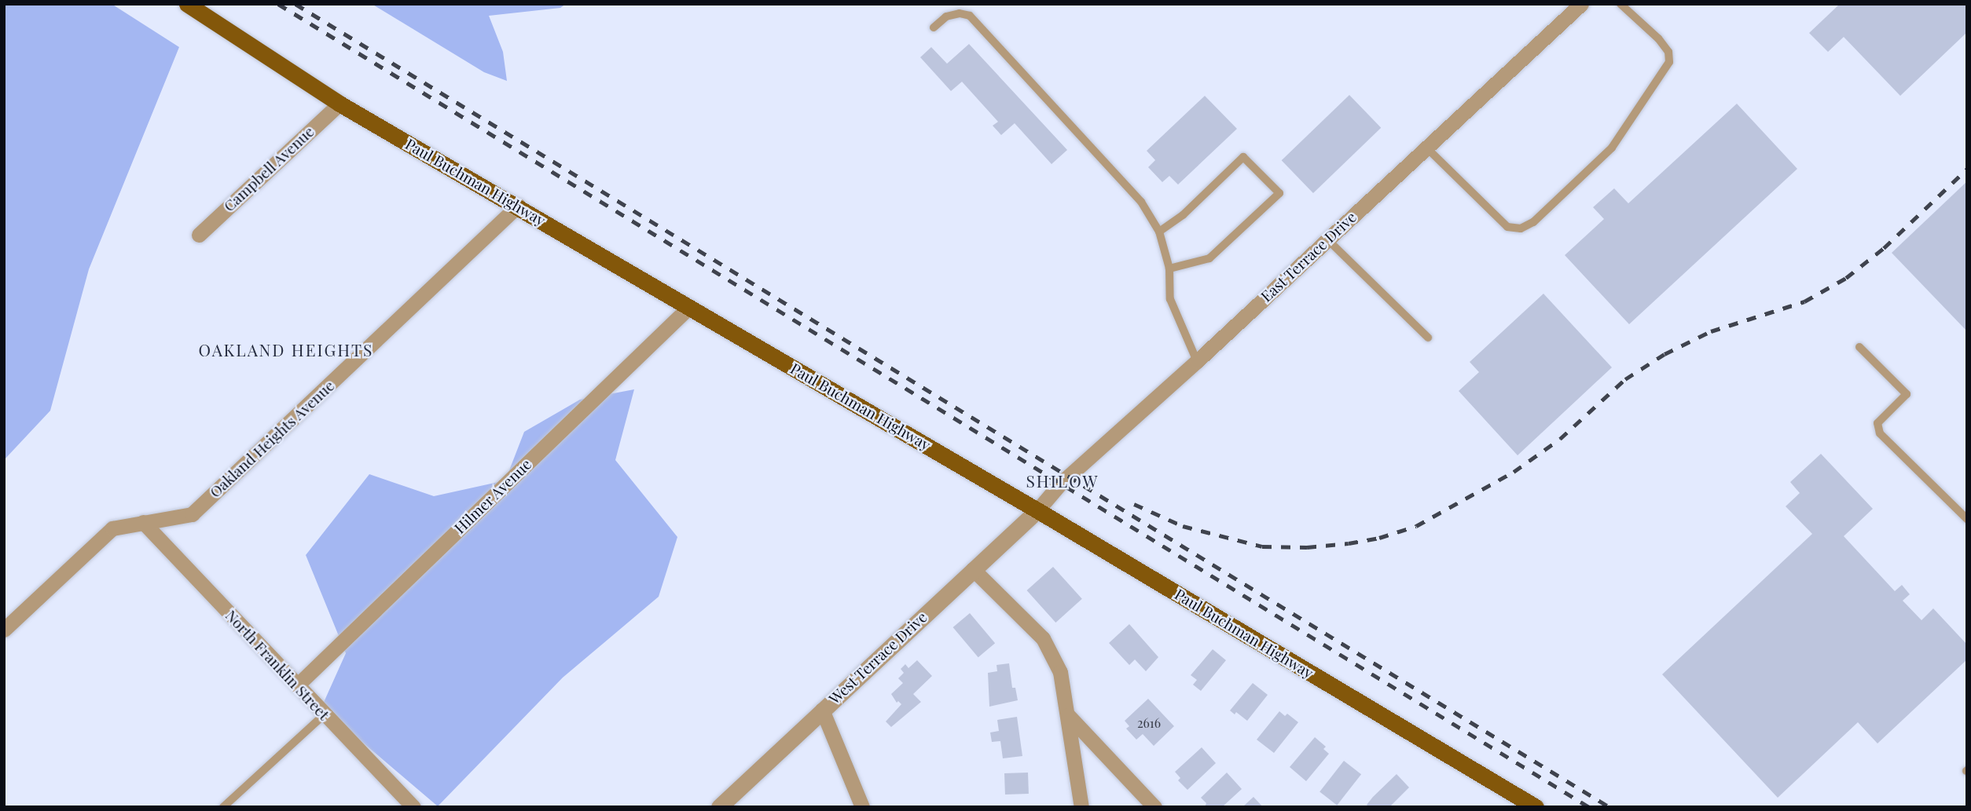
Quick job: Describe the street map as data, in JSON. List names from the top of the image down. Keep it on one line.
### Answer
{"streets":{"main road":["Paul Buchman Highway"],"street":["Campbell Avenue","East Terrace Drive","Oakland Heights Avenue","Hilmer Avenue","West Terrace Drive","North Franklin Street"]},"crossings":[["Campbell Avenue","Paul Buchman Highway"],["Paul Buchman Highway","East Terrace Drive"],["Paul Buchman Highway","Oakland Heights Avenue"],["Paul Buchman Highway","Hilmer Avenue"],["Paul Buchman Highway","West Terrace Drive"],["East Terrace Drive","West Terrace Drive"],["Oakland Heights Avenue","North Franklin Street"],["Hilmer Avenue","North Franklin Street"]],"districts":["OAKLAND HEIGHTS","SHILOW"],"house_numbers":["2616"]}
